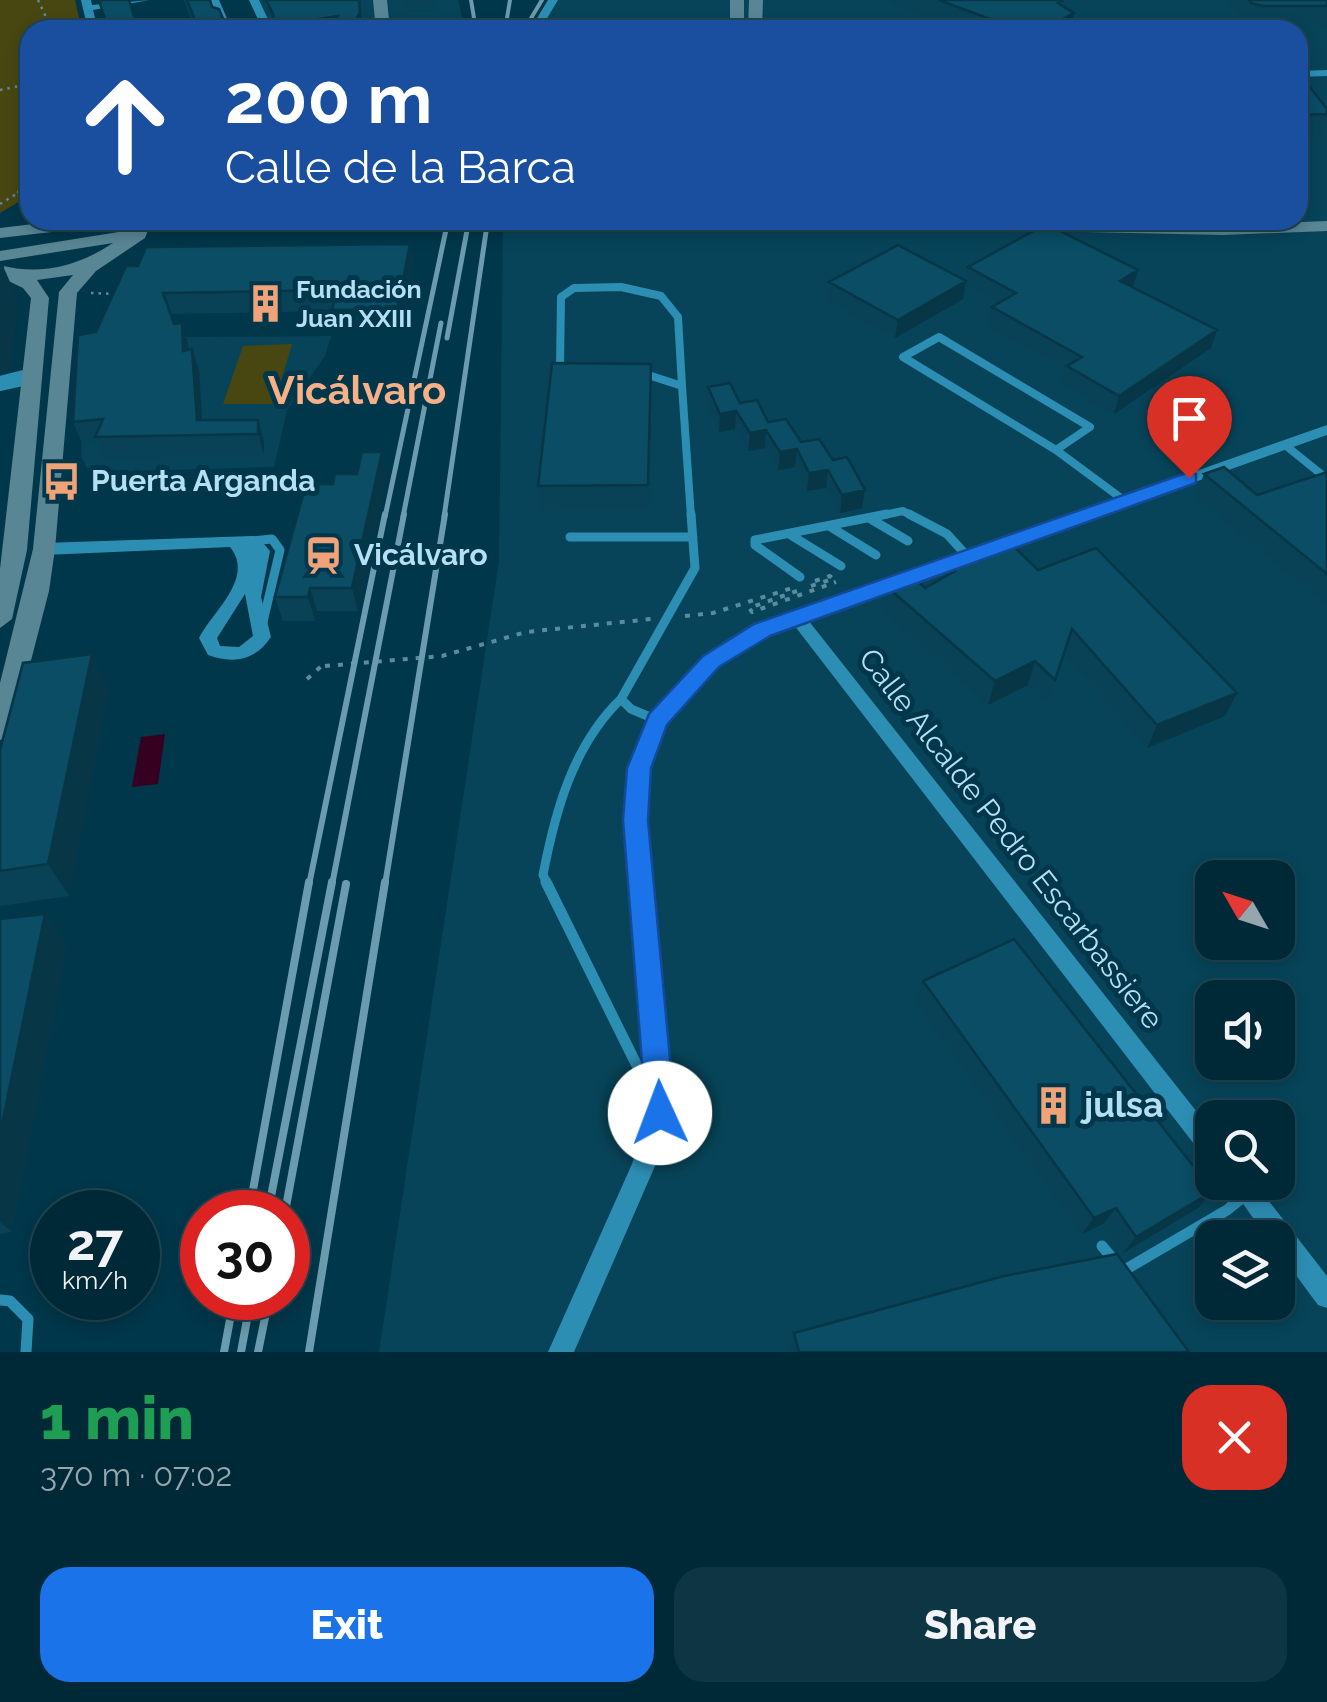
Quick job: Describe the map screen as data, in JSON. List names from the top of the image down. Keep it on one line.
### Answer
{"streets":{"street":["Calle Alcalde Pedro Escarbassiere"]},"districts":["Vicálvaro"],"places":{"building":["Fundación Juan XXIII","julsa"],"bus stop":["Puerta Arganda"],"station":["Vicálvaro"]},"north":"top left","page":{"turn":["200 m","Calle de la Barca"],"speed":"27 km/h","limit":"30","heading":["1 min","370 m · 07:02"],"buttons":["Exit","Share"]}}
